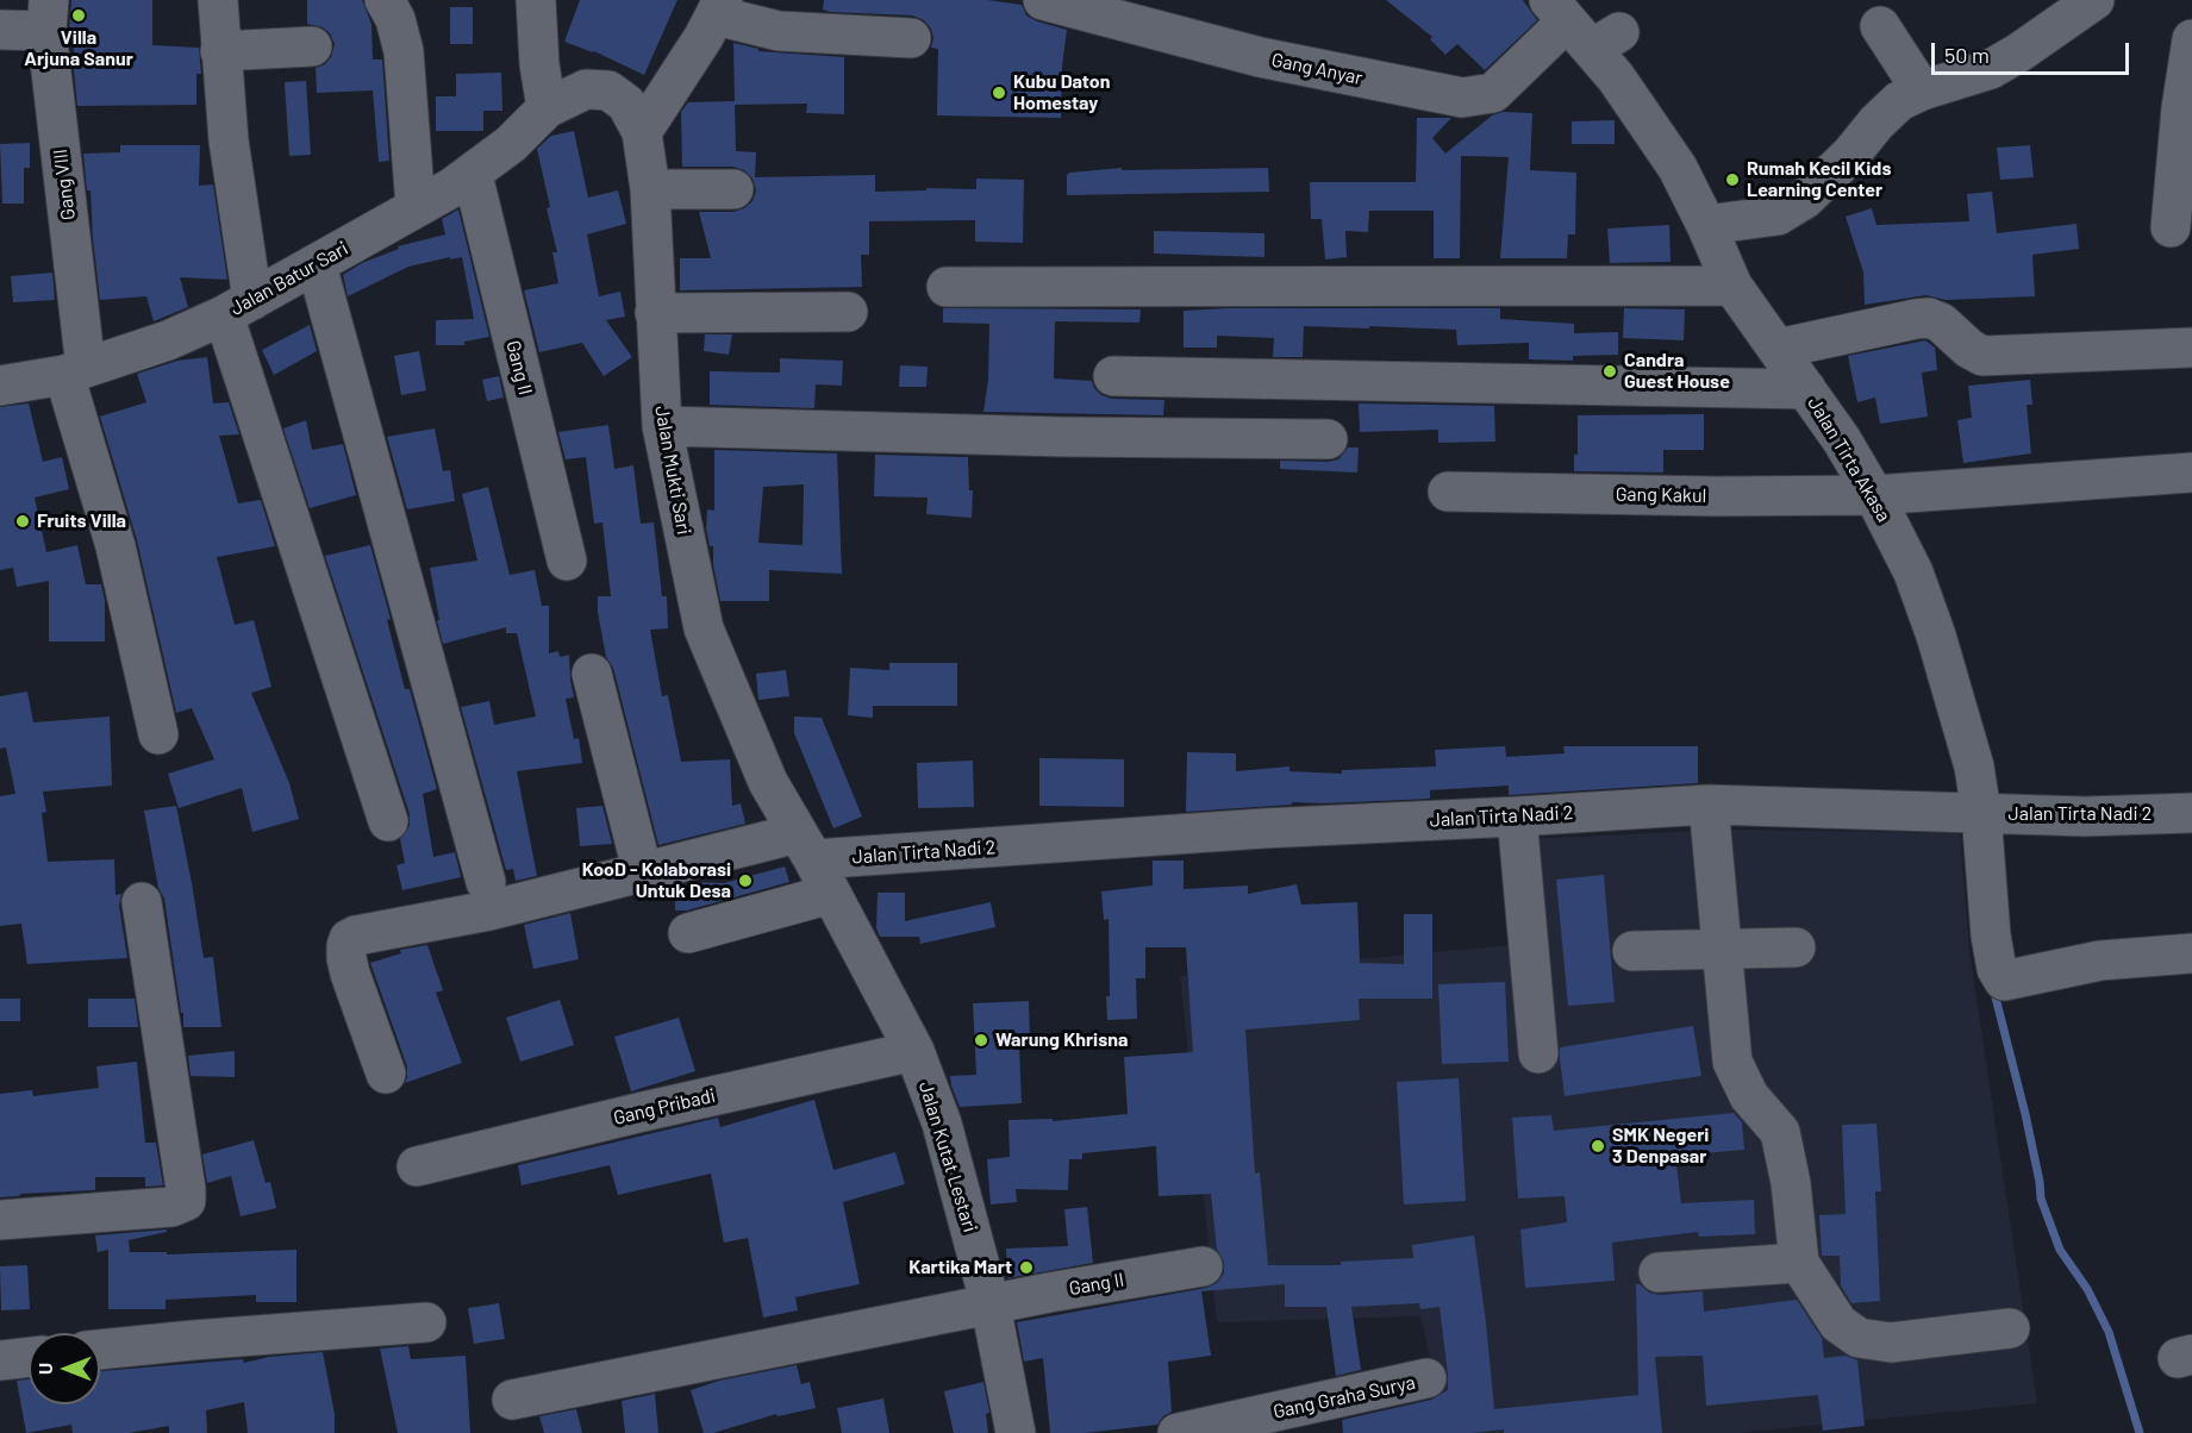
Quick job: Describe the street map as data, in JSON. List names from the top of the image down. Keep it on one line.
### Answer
{"streets":{"street":["Gang Anyar","Gang VIII","Jalan Batur Sari","Gang II","Jalan Tirta Akasa","Jalan Mukti Sari","Gang Kakul","Jalan Tirta Nadi 2","Gang Pribadi","Jalan Kutat Lestari","Gang Graha Surya"]},"crossings":[["Gang Anyar","Jalan Tirta Akasa"],["Gang VIII","Jalan Batur Sari"],["Jalan Batur Sari","Gang II"],["Jalan Batur Sari","Jalan Mukti Sari"],["Gang II","Jalan Kutat Lestari"],["Jalan Tirta Akasa","Gang Kakul"],["Jalan Tirta Akasa","Jalan Tirta Nadi 2"],["Jalan Mukti Sari","Jalan Tirta Nadi 2"],["Jalan Mukti Sari","Jalan Kutat Lestari"],["Jalan Tirta Nadi 2","Jalan Kutat Lestari"],["Gang Pribadi","Jalan Kutat Lestari"]],"places":["Villa Arjuna Sanur","Kubu Daton Homestay","Rumah Kecil Kids Learning Center","Candra Guest House","Fruits Villa","KooD - Kolaborasi Untuk Desa","Warung Khrisna","SMK Negeri 3 Denpasar","Kartika Mart"],"scale_bar":"50 m","north":"left"}
